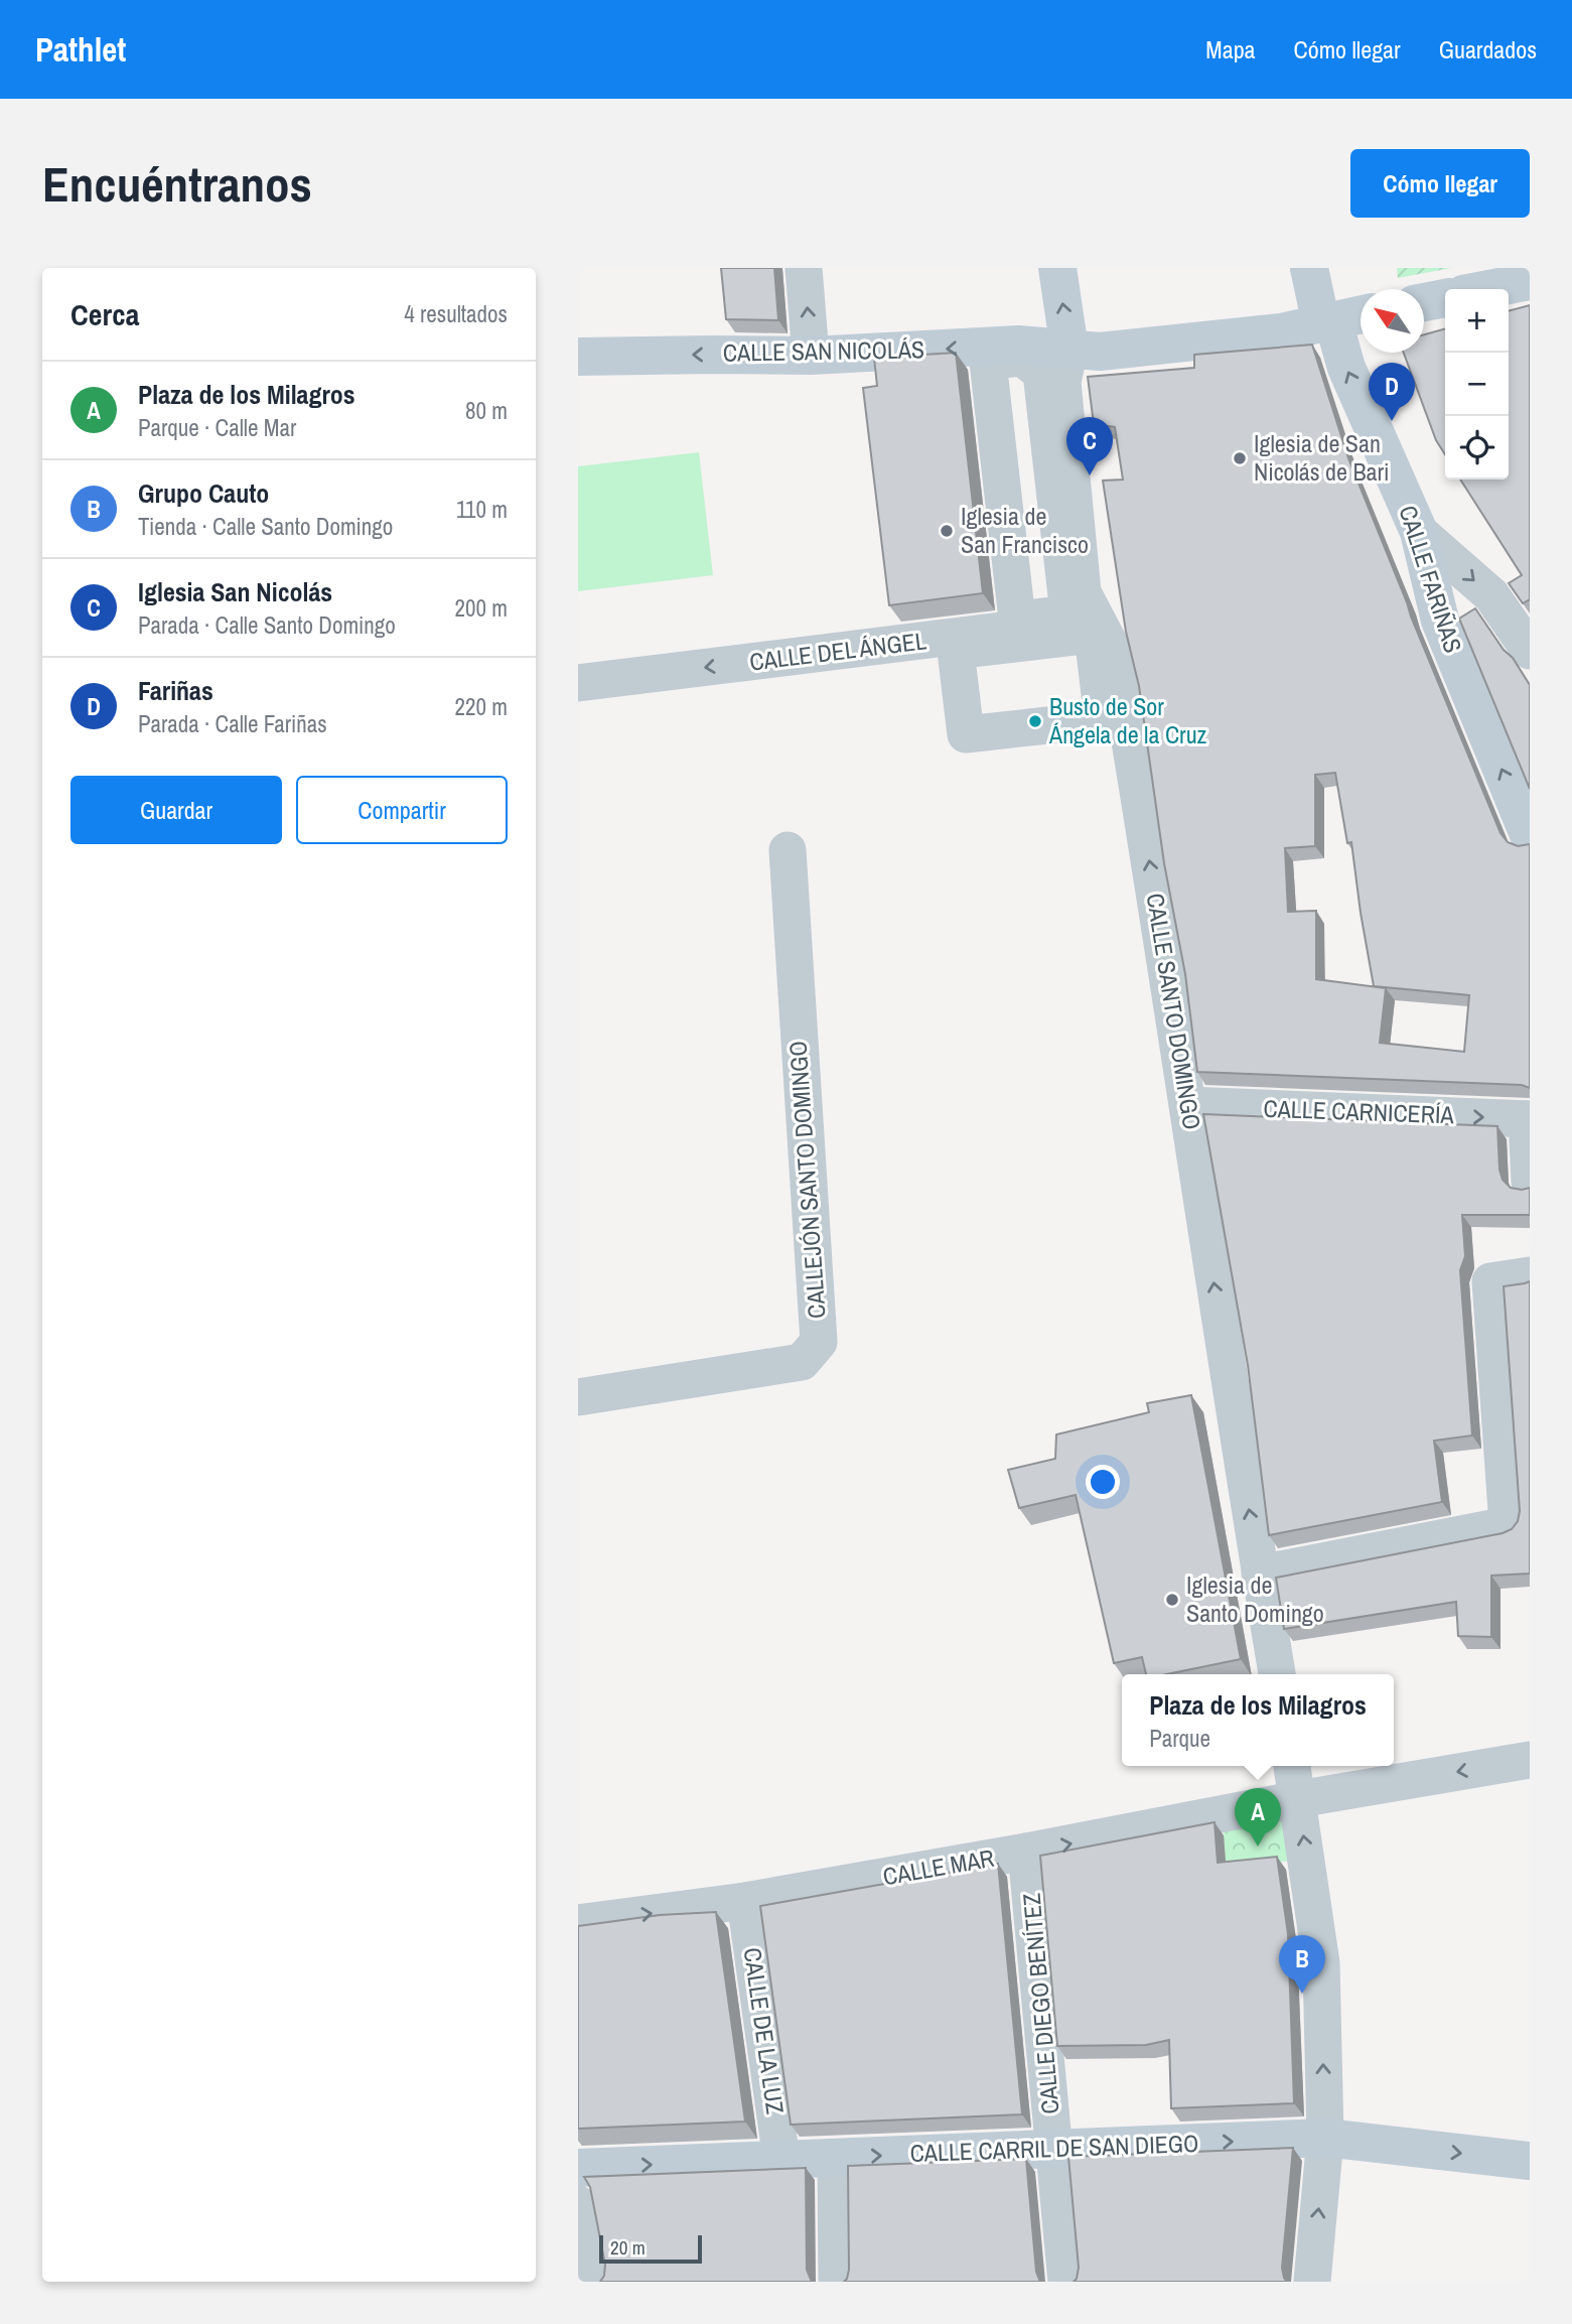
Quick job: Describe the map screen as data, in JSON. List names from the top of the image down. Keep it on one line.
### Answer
{"streets":{"street":["CALLE SAN NICOLÁS","CALLE FARIÑAS","CALLE DEL ÁNGEL","CALLE SANTO DOMINGO","CALLE CARNICERÍA","CALLEJÓN SANTO DOMINGO","CALLE MAR","CALLE DIEGO BENÍTEZ","CALLE DE LA LUZ","CALLE CARRIL DE SAN DIEGO"]},"crossings":[["CALLE SAN NICOLÁS","CALLE FARIÑAS"],["CALLE SAN NICOLÁS","CALLE SANTO DOMINGO"],["CALLE DEL ÁNGEL","CALLE SANTO DOMINGO"],["CALLE SANTO DOMINGO","CALLE CARNICERÍA"],["CALLE MAR","CALLE DIEGO BENÍTEZ"],["CALLE MAR","CALLE DE LA LUZ"],["CALLE DIEGO BENÍTEZ","CALLE CARRIL DE SAN DIEGO"],["CALLE DE LA LUZ","CALLE CARRIL DE SAN DIEGO"]],"one_way":["CALLE SAN NICOLÁS","CALLE FARIÑAS","CALLE DEL ÁNGEL","CALLE SANTO DOMINGO","CALLE CARNICERÍA","CALLE CARRIL DE SAN DIEGO"],"places":["Iglesia de San Nicolás de Bari","Iglesia de San Francisco","Busto de Sor Ángela de la Cruz","Iglesia de Santo Domingo"],"scale_bar":"20 m","north":"top left","page":{"header":"Pathlet","nav":["Mapa","Cómo llegar","Guardados"],"buttons":["Cómo llegar",["Guardar","Compartir"]],"title":"Encuéntranos","heading":["Cerca","4 resultados"],"map_buttons":["+","−"],"list":[{"mark":"A","name":"Plaza de los Milagros","note":"Parque · Calle Mar","value":"80 m"},{"mark":"B","name":"Grupo Cauto","note":"Tienda · Calle Santo Domingo","value":"110 m"},{"mark":"C","name":"Iglesia San Nicolás","note":"Parada · Calle Santo Domingo","value":"200 m"},{"mark":"D","name":"Fariñas","note":"Parada · Calle Fariñas","value":"220 m"}],"pins":["D","C","A","B"],"popup":["Plaza de los Milagros","Parque"],"scale":"20 m"}}
